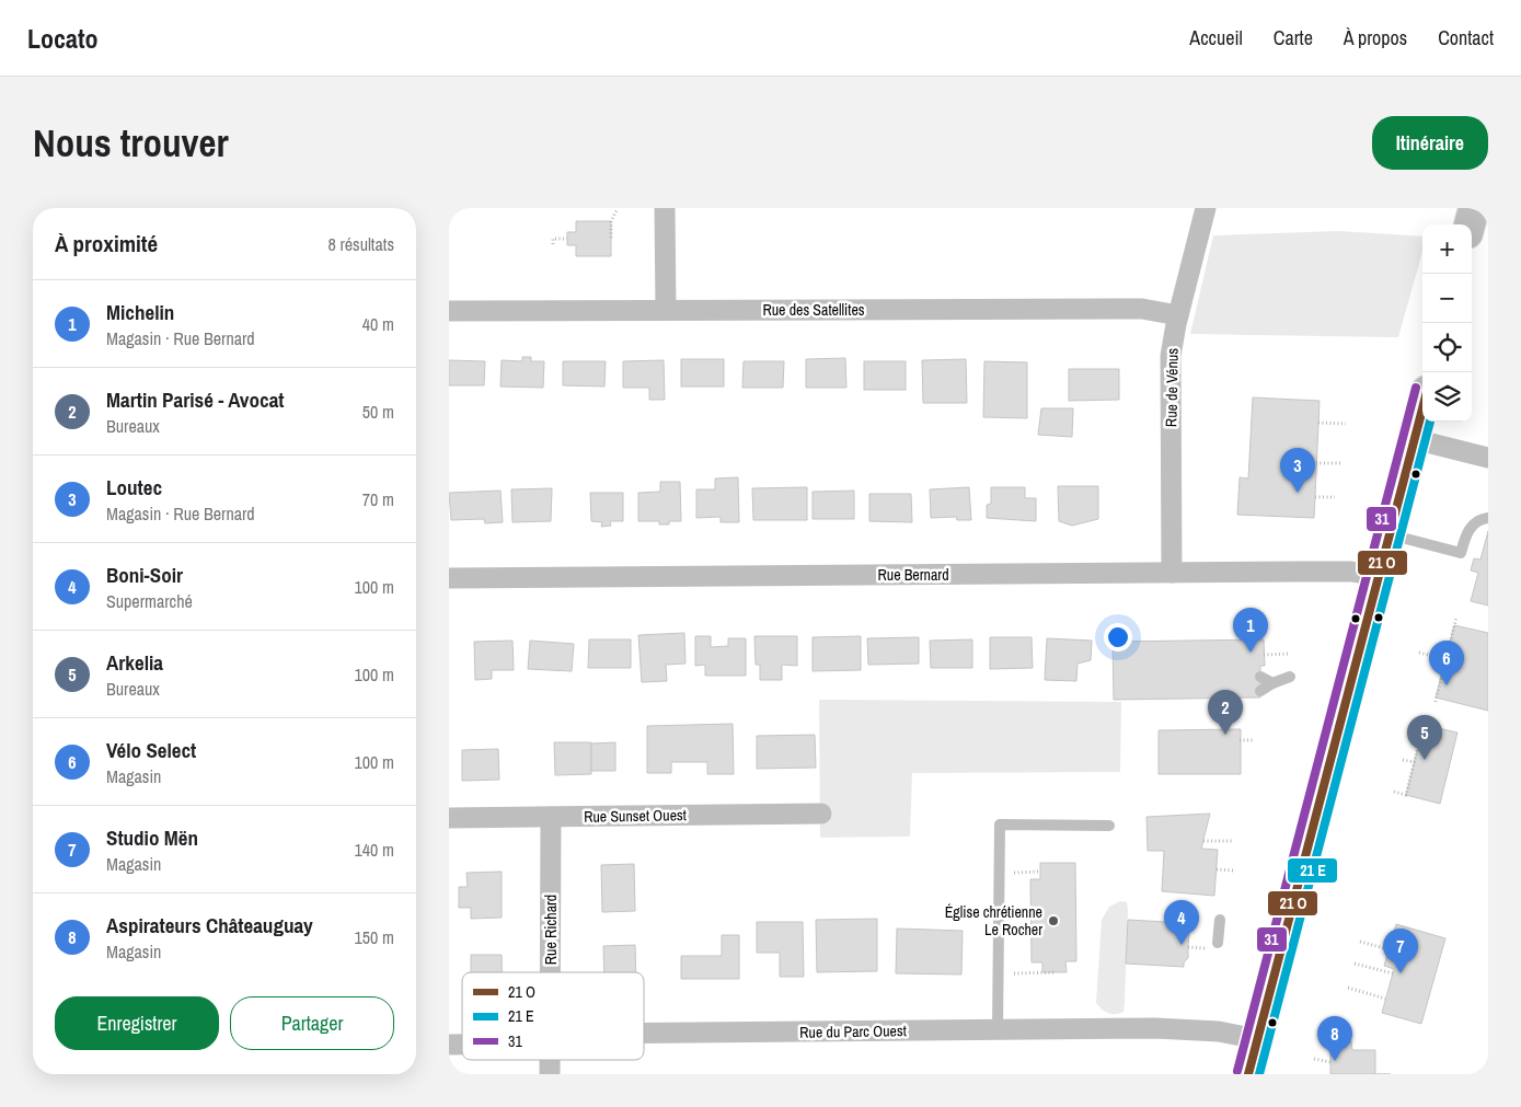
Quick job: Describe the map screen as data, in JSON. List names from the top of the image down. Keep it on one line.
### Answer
{"streets":{"street":["Rue des Satellites","Rue de Vénus","Rue Bernard","Rue Sunset Ouest","Rue Richard","Rue du Parc Ouest"]},"crossings":[["Rue des Satellites","Rue de Vénus"],["Rue de Vénus","Rue Bernard"],["Rue Sunset Ouest","Rue Richard"]],"places":["Église chrétienne Le Rocher"],"lines":["transit line 31"],"legend":["21 O","21 E","31"],"page":{"header":"Locato","nav":["Accueil","Carte","À propos","Contact"],"buttons":["Itinéraire",["Enregistrer","Partager"]],"title":"Nous trouver","heading":["À proximité","8 résultats"],"map_buttons":["+","−"],"list":[{"mark":"1","name":"Michelin","note":"Magasin · Rue Bernard","value":"40 m"},{"mark":"2","name":"Martin Parisé - Avocat","note":"Bureaux","value":"50 m"},{"mark":"3","name":"Loutec","note":"Magasin · Rue Bernard","value":"70 m"},{"mark":"4","name":"Boni-Soir","note":"Supermarché","value":"100 m"},{"mark":"5","name":"Arkelia","note":"Bureaux","value":"100 m"},{"mark":"6","name":"Vélo Select","note":"Magasin","value":"100 m"},{"mark":"7","name":"Studio Mën","note":"Magasin","value":"140 m"},{"mark":"8","name":"Aspirateurs Châteauguay","note":"Magasin","value":"150 m"}],"pins":["3","1","6","2","5","4","7","8"]}}
